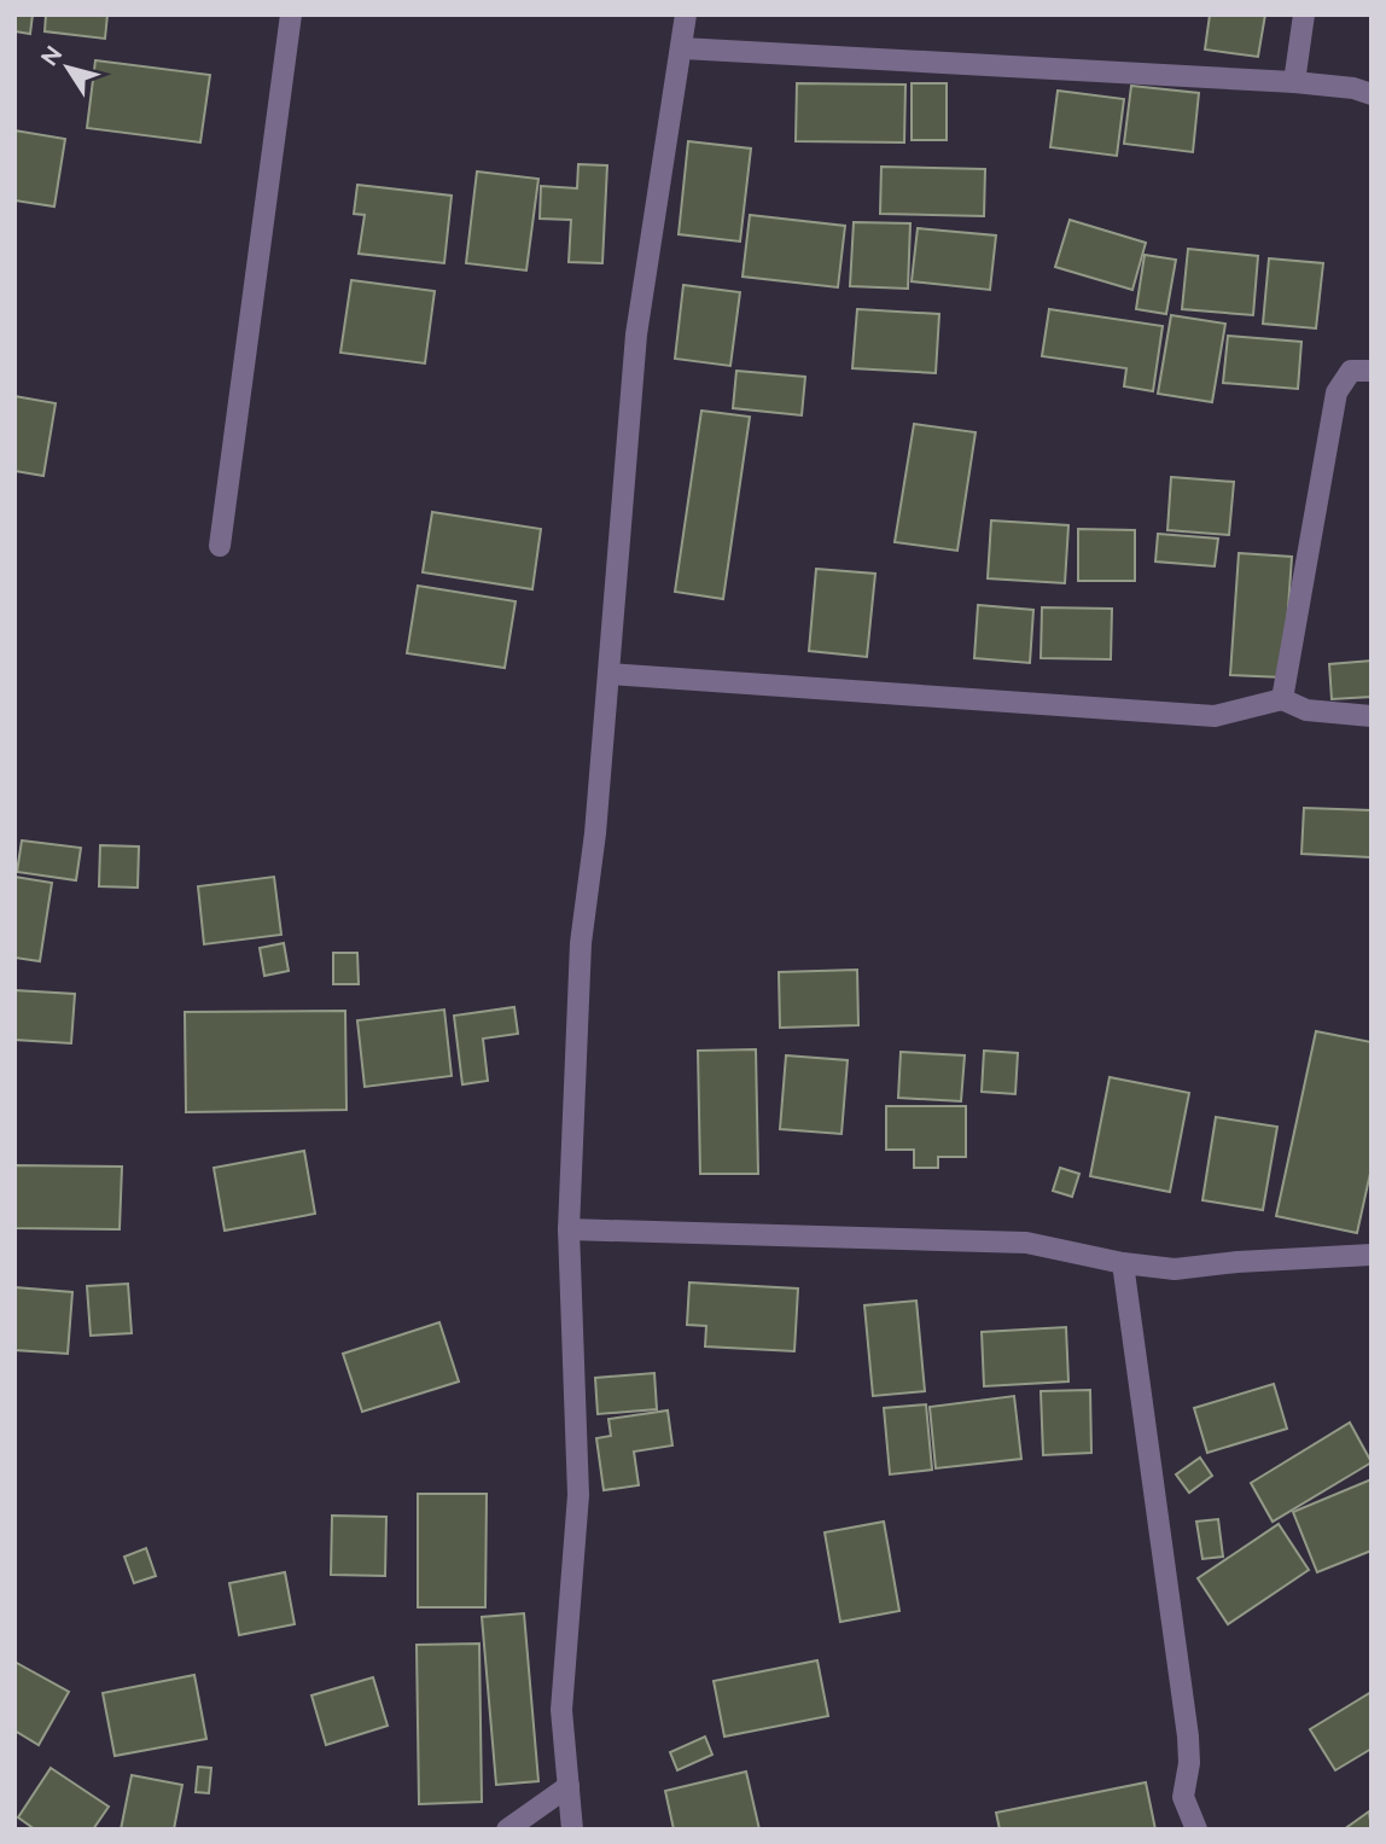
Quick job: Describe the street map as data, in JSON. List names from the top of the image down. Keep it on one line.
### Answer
{"north":"top left"}
